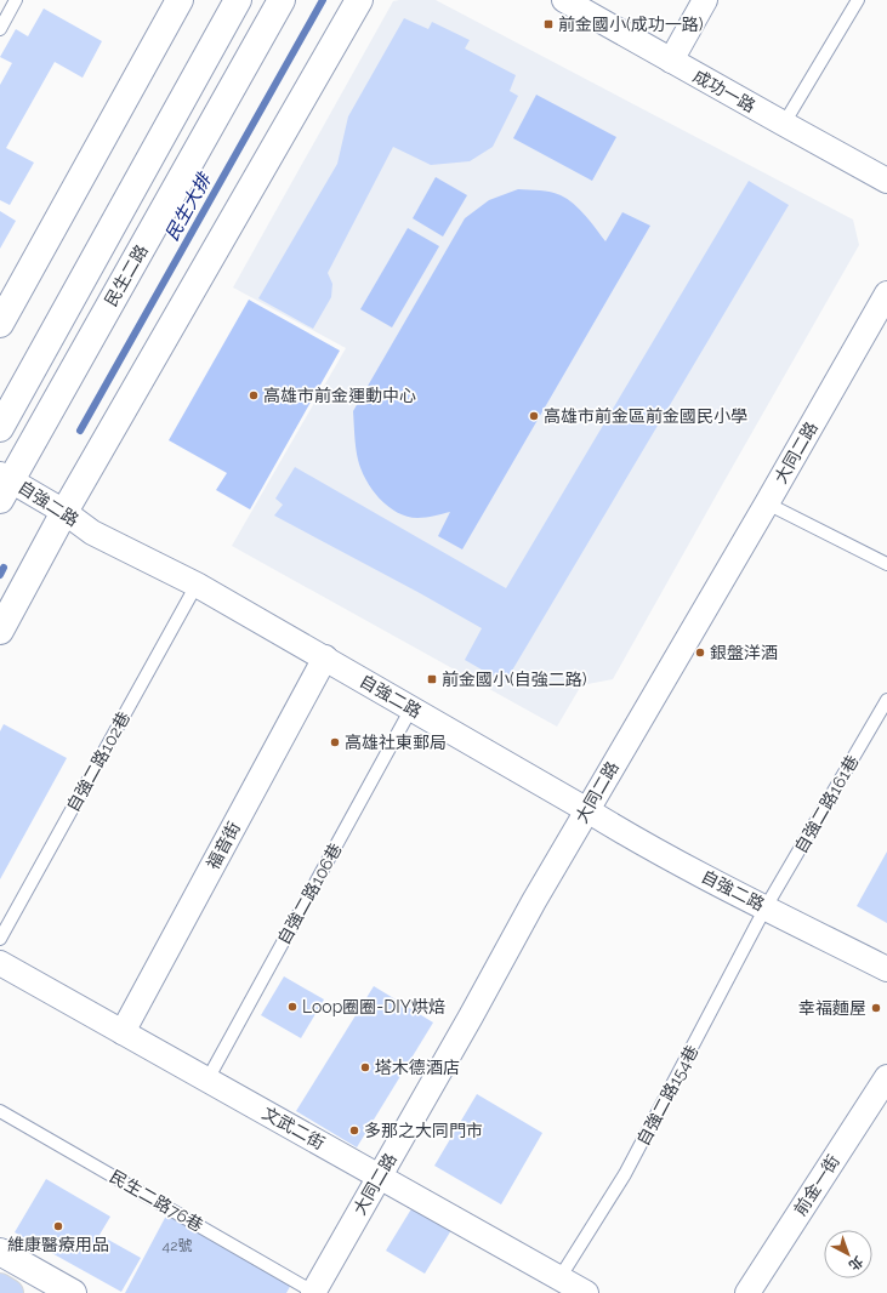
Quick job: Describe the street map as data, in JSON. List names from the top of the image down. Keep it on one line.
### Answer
{"streets":{"main road":["民生二路"],"street":["成功一路","大同二路","自強二路","福音街","文武二街","前金一街"],"lane":["自強二路102巷","自強二路161巷","自強二路106巷","自強二路154巷","民生二路76巷"]},"crossings":[["民生二路","自強二路"],["大同二路","自強二路"],["大同二路","文武二街"],["大同二路","民生二路76巷"],["自強二路","自強二路102巷"],["自強二路","自強二路161巷"],["自強二路","福音街"],["自強二路","自強二路106巷"],["自強二路","自強二路154巷"],["自強二路161巷","自強二路154巷"],["福音街","文武二街"],["自強二路106巷","文武二街"],["自強二路154巷","文武二街"]],"water":["民生大排"],"places":{"transit":["前金國小(成功一路)","前金國小(自強二路)"],"other":["高雄市前金運動中心","高雄市前金區前金國民小學","銀盤洋酒","高雄社東郵局","Loop圈圈-DIY烘焙","幸福麵屋","塔木德酒店","多那之大同門市","維康醫療用品"]},"house_numbers":["42號"],"north":"bottom right"}
